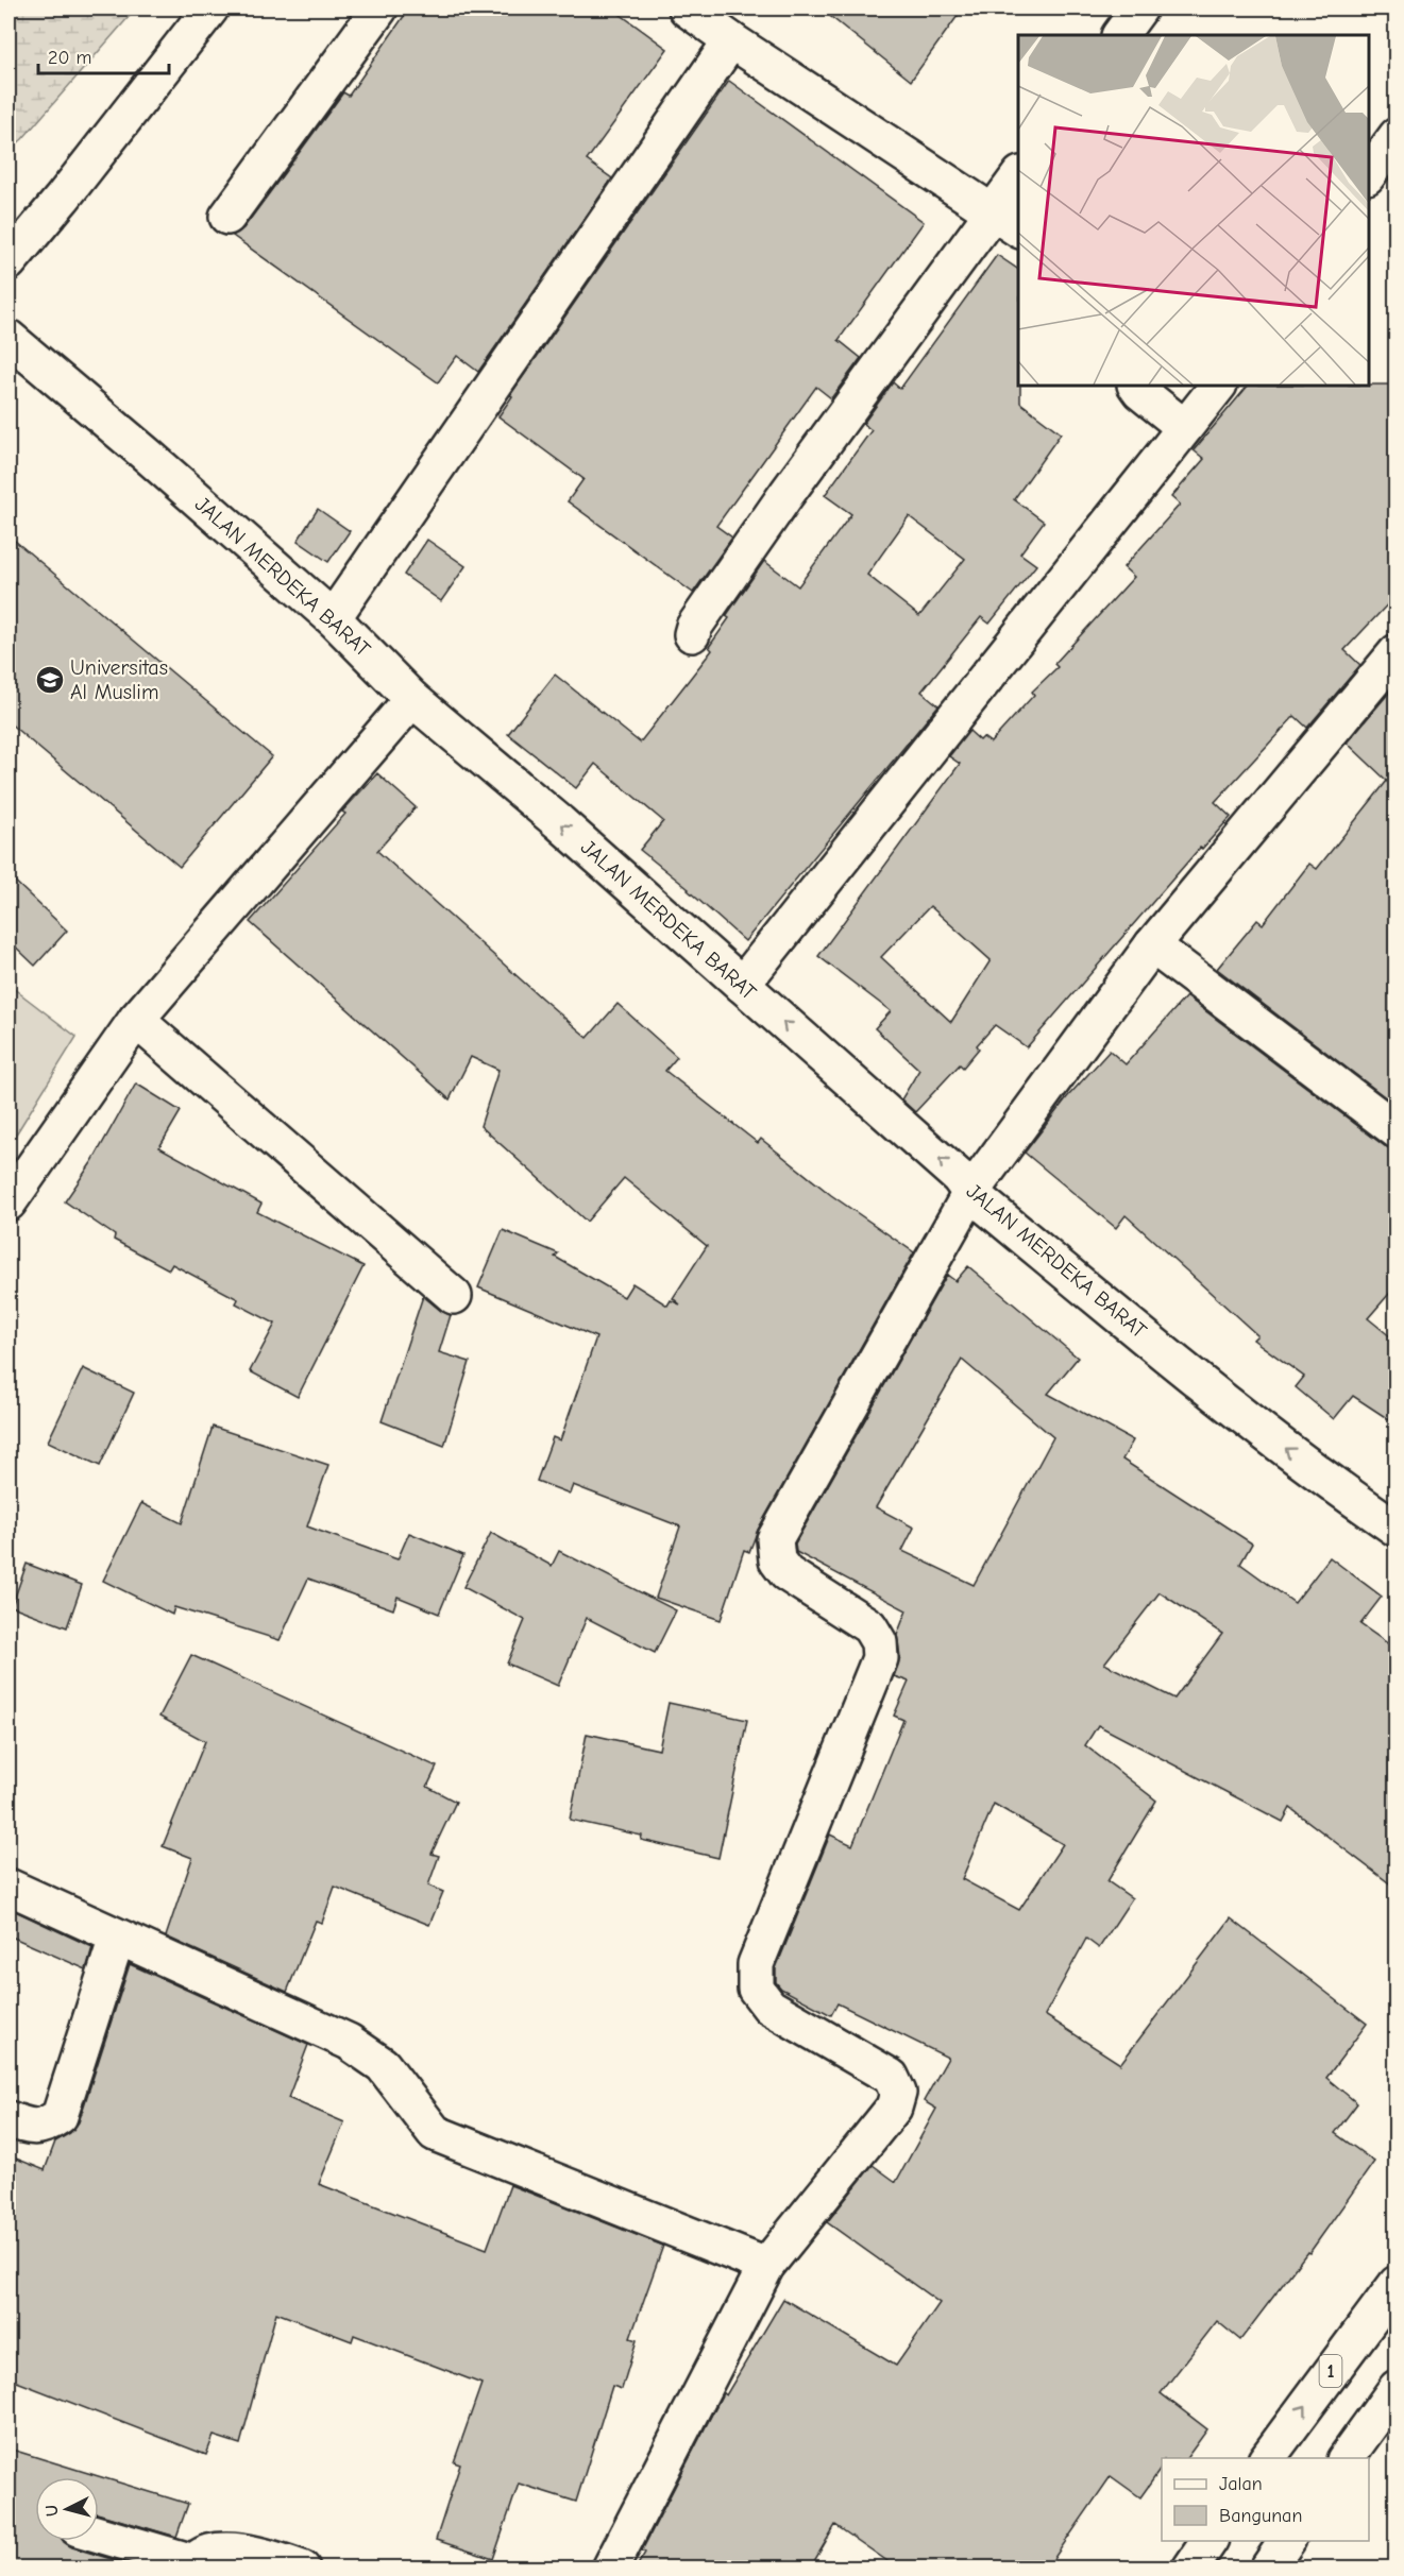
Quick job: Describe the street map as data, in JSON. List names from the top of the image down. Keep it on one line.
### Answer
{"streets":{"main road":["JALAN MERDEKA BARAT","1"]},"one_way":["JALAN MERDEKA BARAT"],"places":{"school or university":["Universitas Al Muslim"]},"legend":["Jalan","Bangunan"],"scale_bar":"20 m","north":"left"}
